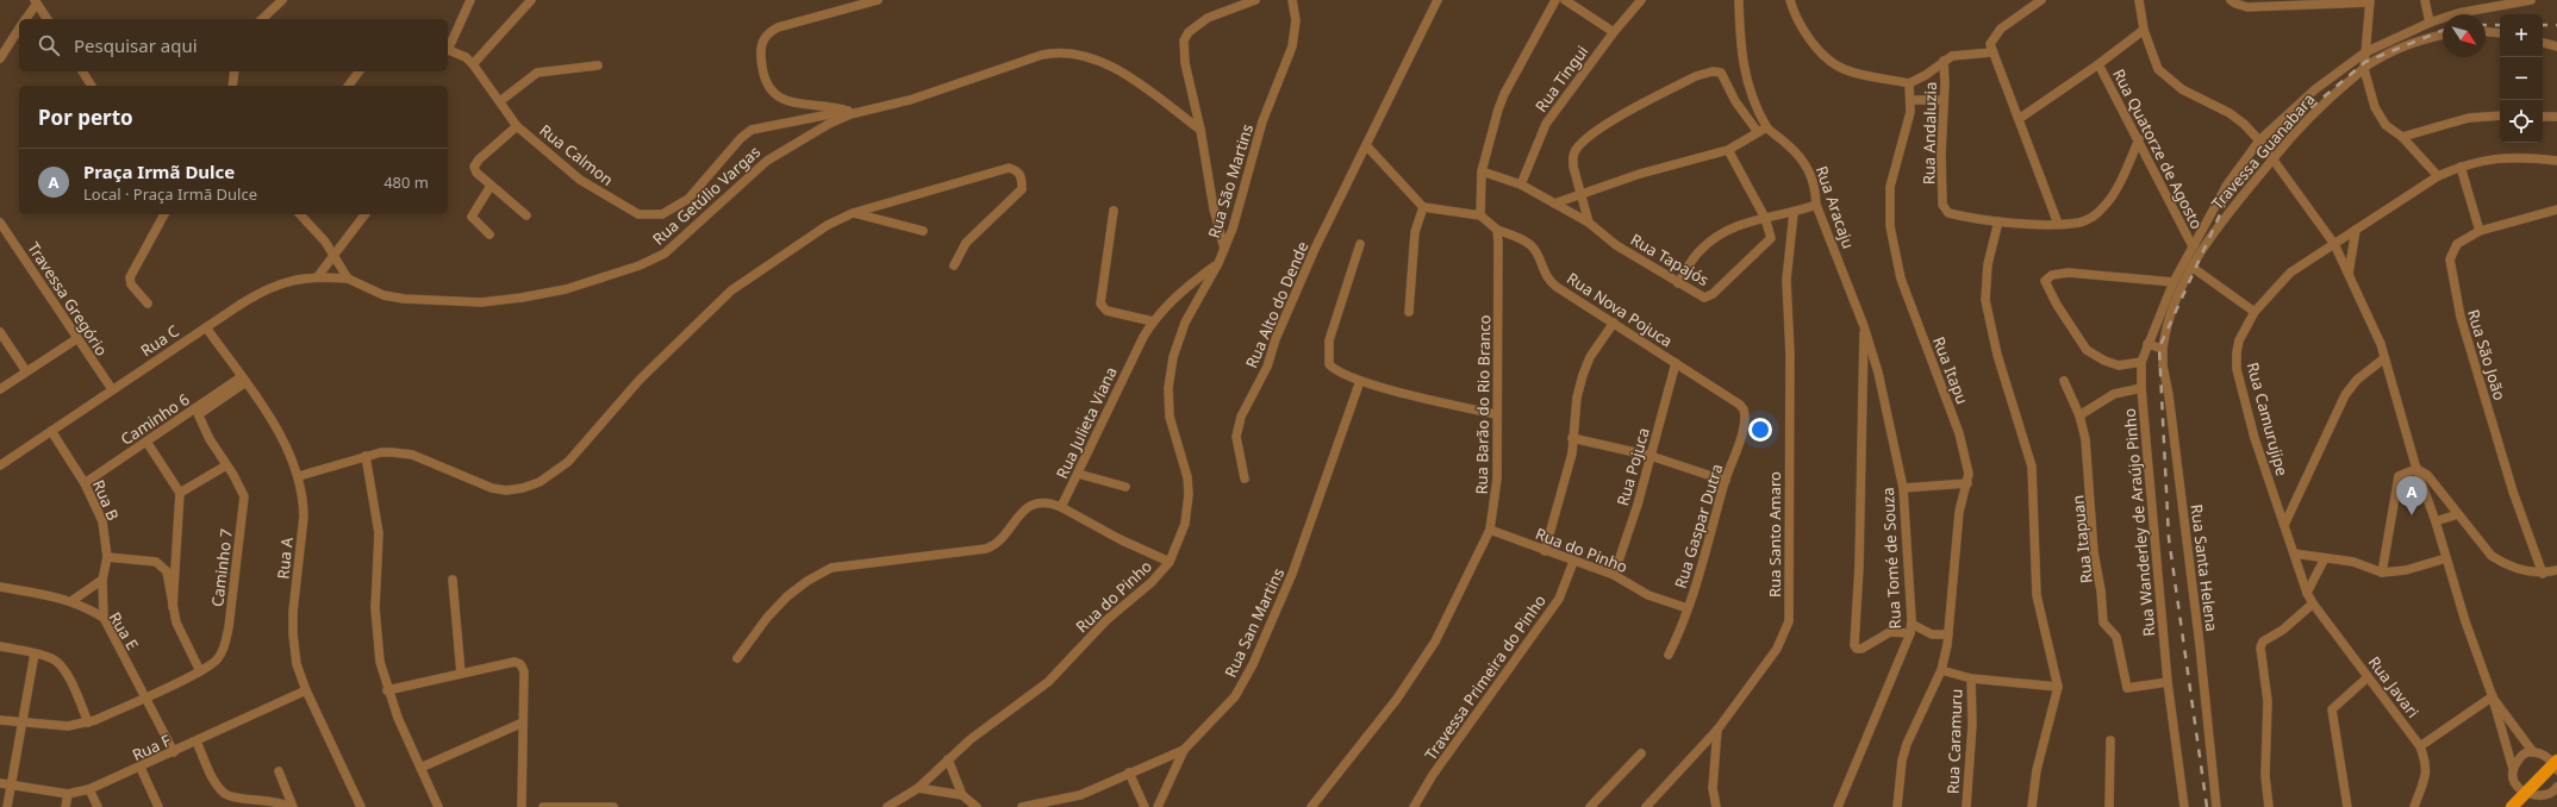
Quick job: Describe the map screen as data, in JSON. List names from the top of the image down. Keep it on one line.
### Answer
{"streets":{"street":["Rua Tingui","Rua Andaluzia","Rua Quatorze de Agosto","Travessa Guanabara","Rua Calmon","Rua São Martins","Rua Getúlio Vargas","Rua Aracaju","Rua Tapajós","Travessa Gregório","Rua Alto do Dende","Rua Nova Pojuca","Rua C","Rua São João","Rua Itapu","Rua Barão do Rio Branco","Caminho 6","Rua Camurujipe","Rua Julieta Viana","Rua Pojuca","Rua B","Rua Wanderley de Araújo Pinho","Rua Gaspar Dutra","Rua Santo Amaro","Rua Itapuan","Rua do Pinho","Rua A","Rua Tomé de Souza","Caminho 7","Rua Santa Helena","Rua San Martins","Rua E","Travessa Primeira do Pinho","Rua Javari","Rua Caramuru","Rua F"]},"crossings":[["Rua Tingui","Rua Tapajós"],["Rua Quatorze de Agosto","Rua Wanderley de Araújo Pinho"],["Travessa Guanabara","Rua Santa Helena"],["Rua Calmon","Rua Getúlio Vargas"],["Rua São Martins","Rua Getúlio Vargas"],["Rua São Martins","Rua do Pinho"],["Rua Getúlio Vargas","Rua C"],["Rua Aracaju","Rua Tomé de Souza"],["Travessa Gregório","Rua C"],["Rua Nova Pojuca","Rua Barão do Rio Branco"],["Rua Nova Pojuca","Rua Pojuca"],["Rua Nova Pojuca","Rua Gaspar Dutra"],["Rua C","Rua B"],["Rua C","Rua A"],["Rua Barão do Rio Branco","Rua do Pinho"],["Caminho 6","Rua B"],["Caminho 6","Rua A"],["Caminho 6","Caminho 7"],["Rua Camurujipe","Rua Javari"],["Rua Julieta Viana","Rua do Pinho"],["Rua Pojuca","Rua do Pinho"],["Rua B","Rua E"],["Rua Wanderley de Araújo Pinho","Rua Itapuan"],["Rua Gaspar Dutra","Rua do Pinho"],["Rua do Pinho","Travessa Primeira do Pinho"],["Rua A","Rua F"],["Caminho 7","Rua E"],["Rua E","Rua F"]],"north":"bottom right","page":{"map_buttons":["+","−"],"search":"Pesquisar aqui","heading":"Por perto","list":[{"mark":"A","name":"Praça Irmã Dulce","note":"Local · Praça Irmã Dulce","value":"480 m"}],"pins":"A"}}
